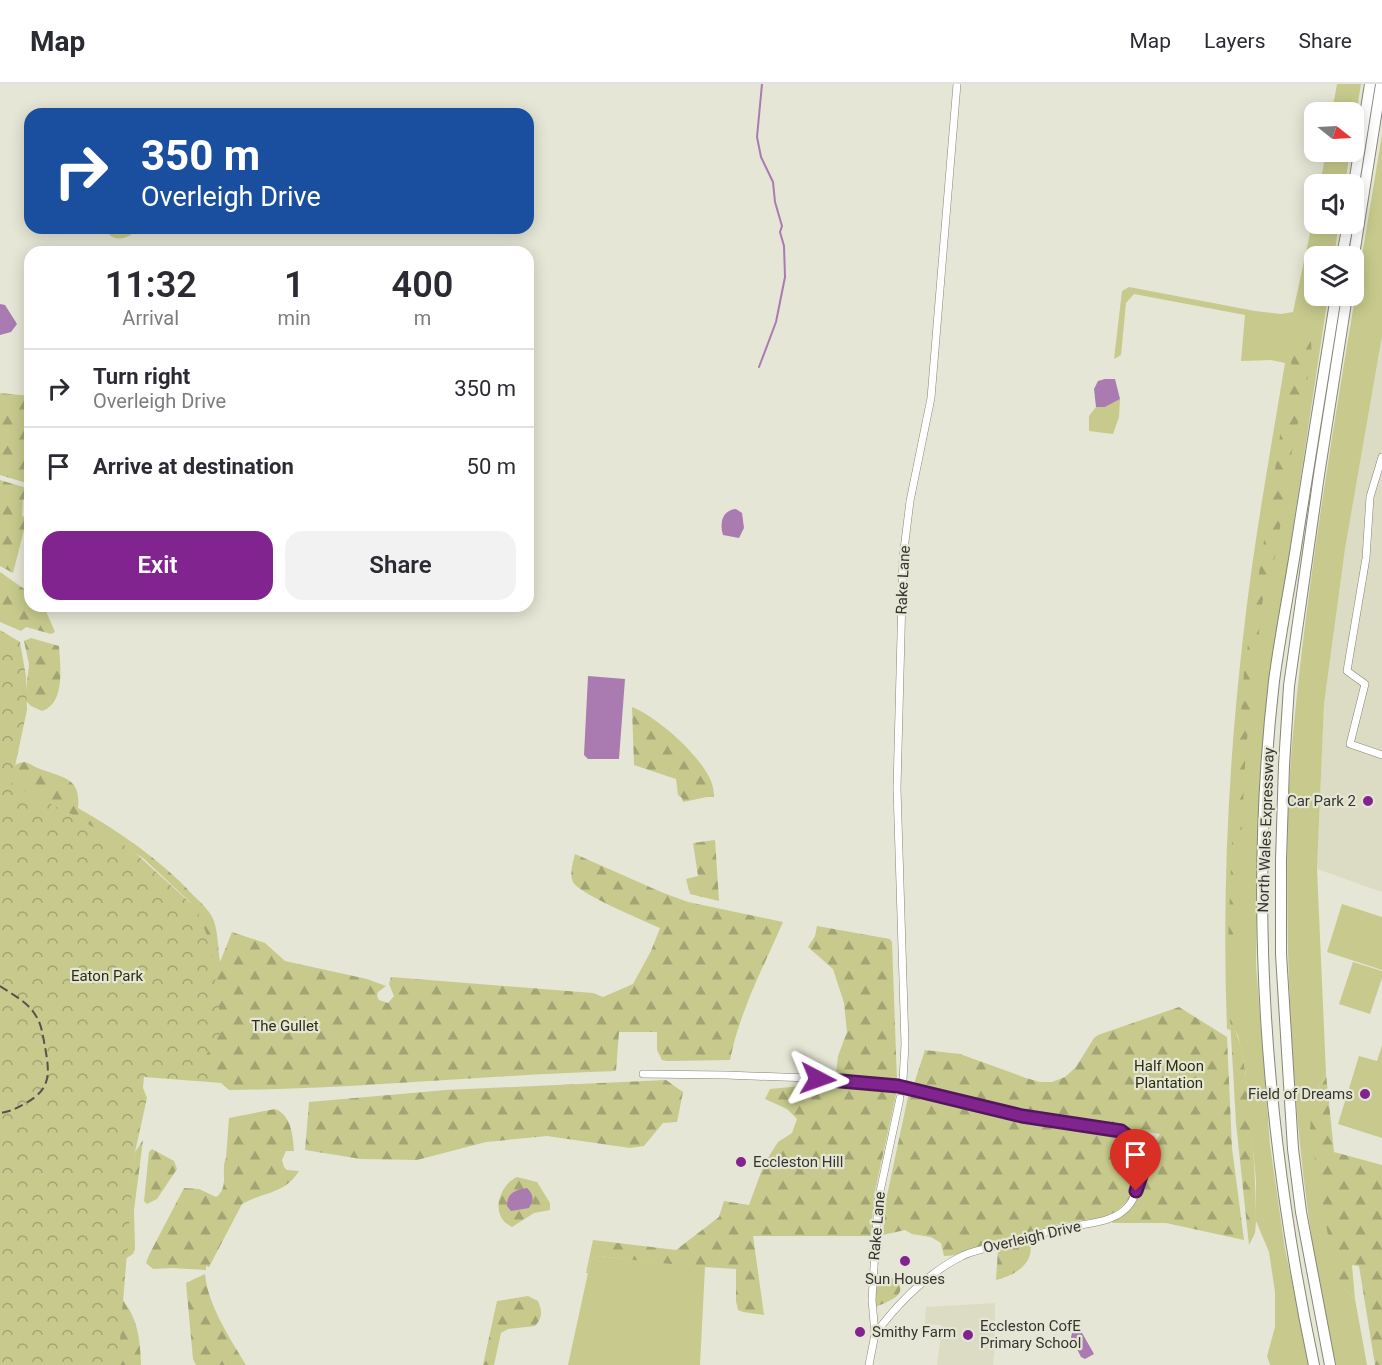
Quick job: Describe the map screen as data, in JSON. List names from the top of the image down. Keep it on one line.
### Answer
{"streets":{"highway":["North Wales Expressway"],"street":["Rake Lane","Overleigh Drive"]},"crossings":[["Rake Lane","Overleigh Drive"]],"parks":["Eaton Park","The Gullet","Half Moon Plantation"],"places":["Car Park 2","Field of Dreams","Eccleston Hill","Sun Houses","Smithy Farm","Eccleston CofE Primary School"],"north":"right","page":{"header":"Map","nav":["Map","Layers","Share"],"turn":["350 m","Overleigh Drive"],"eta":["11:32","Arrival","1","min","400","m"],"list":[{"name":"Turn right","note":"Overleigh Drive","value":"350 m"},{"name":"Arrive at destination","value":"50 m"}],"buttons":["Exit","Share"]}}
